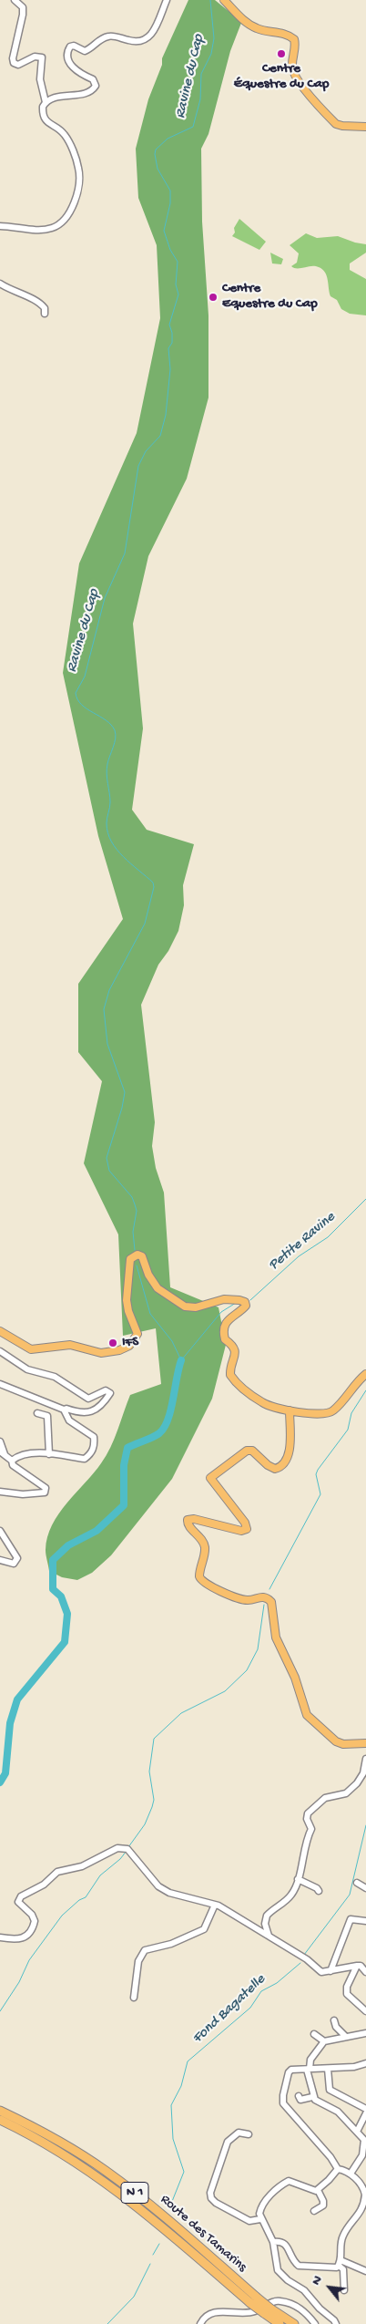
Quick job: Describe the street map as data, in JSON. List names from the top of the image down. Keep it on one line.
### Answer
{"streets":{"highway":["N 1","Route des Tamarins"]},"water":["Ravine du Cap","Petite Ravine","Fond Bagatelle"],"places":["Centre Équestre du Cap","Centre Equestre du Cap","IFS"],"north":"top left"}
